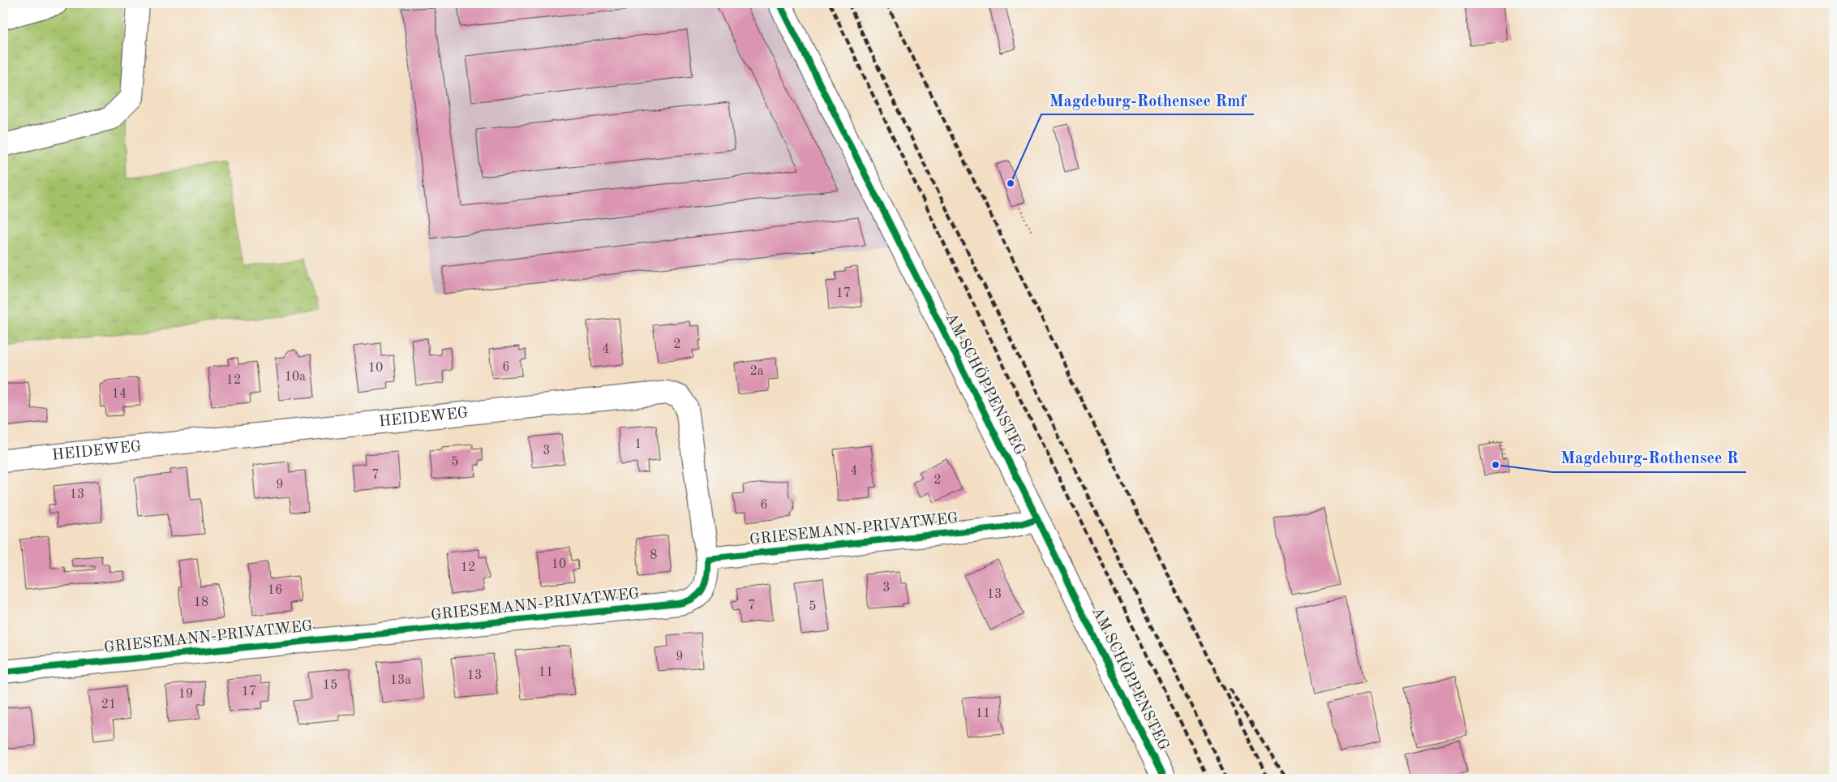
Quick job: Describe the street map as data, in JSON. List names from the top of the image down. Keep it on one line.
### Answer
{"streets":{"street":["AM SCHÖPPENSTEG","HEIDEWEG","GRIESEMANN-PRIVATWEG"]},"crossings":[["AM SCHÖPPENSTEG","GRIESEMANN-PRIVATWEG"],["HEIDEWEG","GRIESEMANN-PRIVATWEG"]],"places":["Magdeburg-Rothensee Rmf","Magdeburg-Rothensee R"],"house_numbers":["17","2","4","6","10","2a","10a","12","14","1","3","5","4","7","2","9","13","6","8","10","12","3","16","13","18","7","5","9","11","13","13a","15","17","19","21","11"]}
